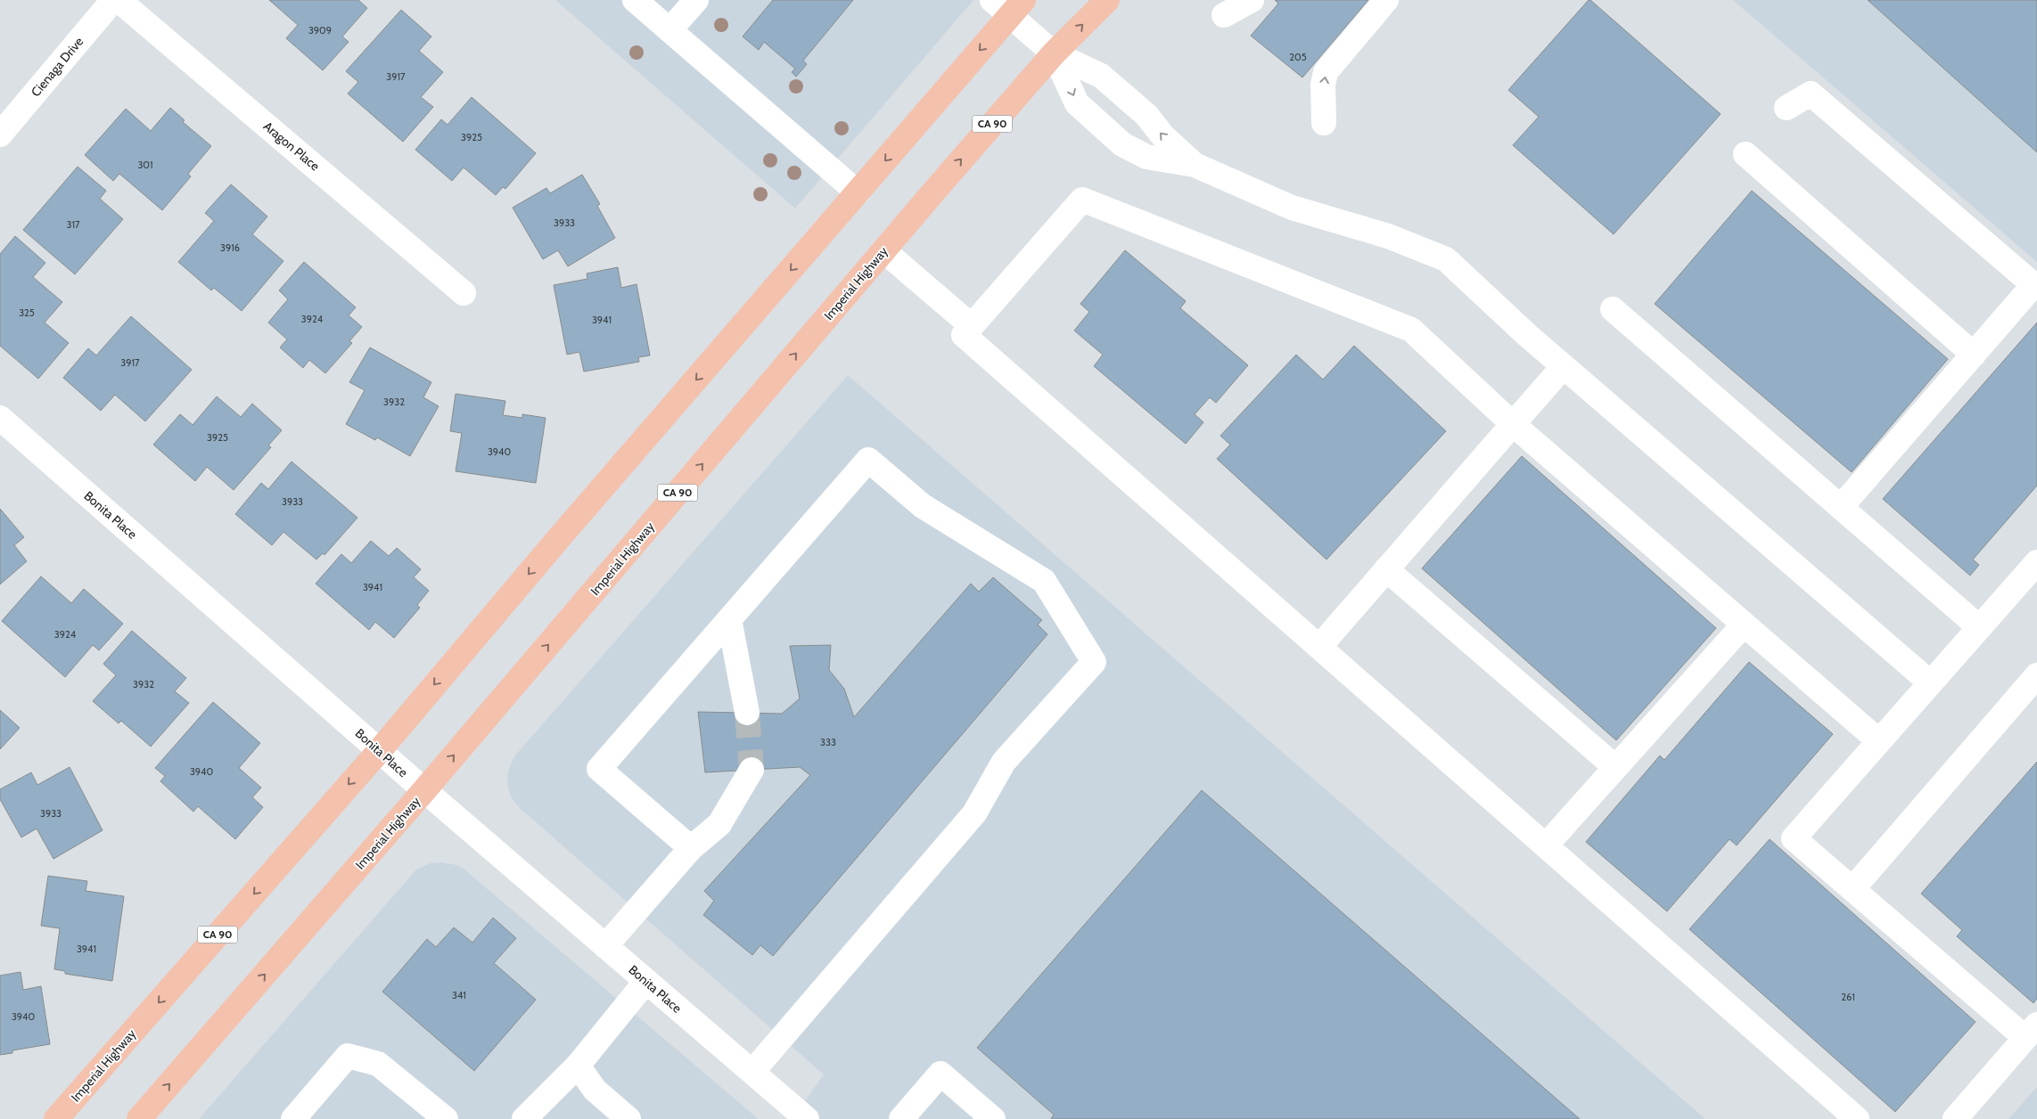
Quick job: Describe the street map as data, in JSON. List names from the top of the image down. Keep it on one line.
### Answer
{"streets":{"main road":["CA 90","Imperial Highway"],"street":["Cienaga Drive","Aragon Place","Bonita Place"]},"crossings":[["Imperial Highway","Bonita Place"]],"house_numbers":["3909","205","3917","3925","301","3933","317","3916","325","3924","3941","3917","3932","3925","3940","3933","3941","3924","3932","333","3940","3933","3941","341","261","3940"]}
